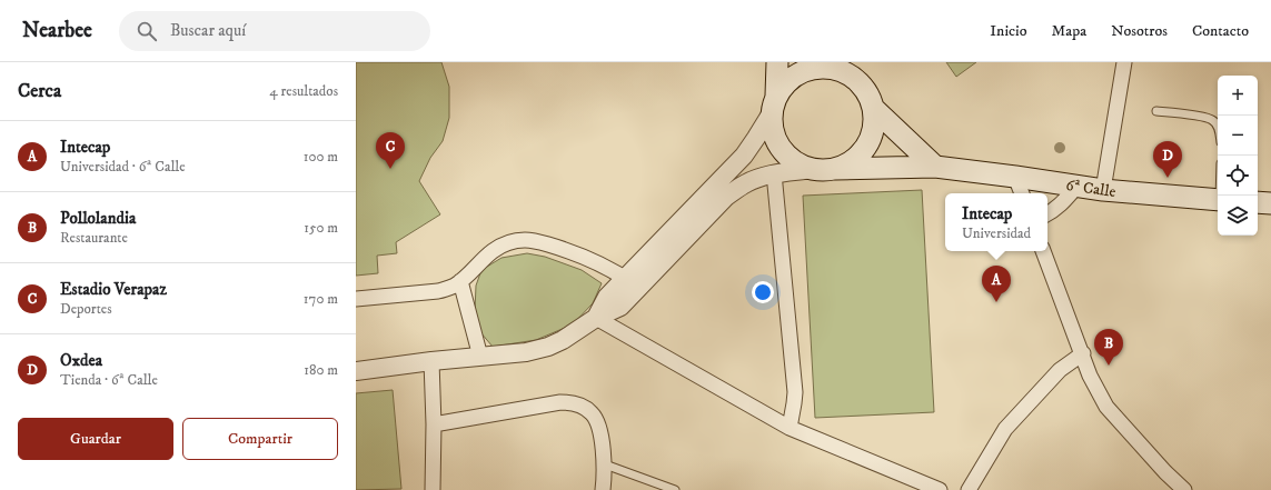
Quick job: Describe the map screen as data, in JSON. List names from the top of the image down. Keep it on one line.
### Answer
{"streets":{"main road":["6ª Calle"]},"page":{"header":"Nearbee","search":"Buscar aquí","nav":["Inicio","Mapa","Nosotros","Contacto"],"heading":["Cerca","4 resultados"],"map_buttons":["+","−"],"list":[{"mark":"A","name":"Intecap","note":"Universidad · 6ª Calle","value":"100 m"},{"mark":"B","name":"Pollolandia","note":"Restaurante","value":"150 m"},{"mark":"C","name":"Estadio Verapaz","note":"Deportes","value":"170 m"},{"mark":"D","name":"Oxdea","note":"Tienda · 6ª Calle","value":"180 m"}],"pins":["C","D","A","B"],"popup":["Intecap","Universidad"],"buttons":["Guardar","Compartir"]}}
